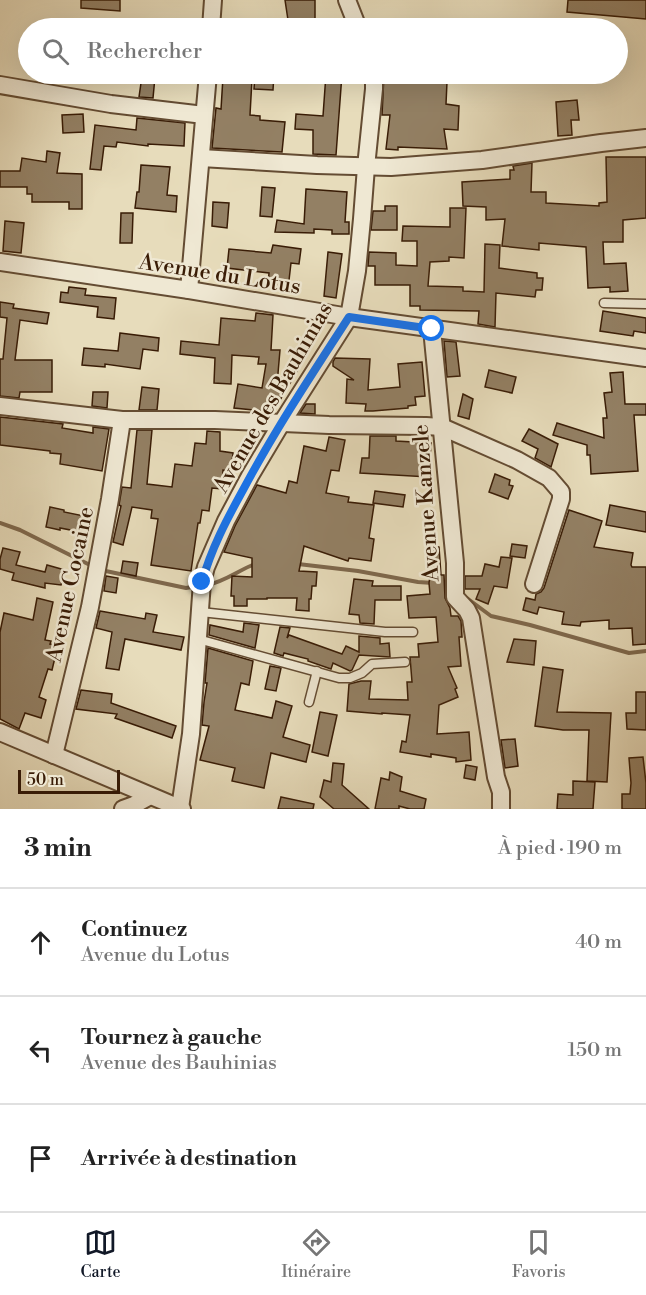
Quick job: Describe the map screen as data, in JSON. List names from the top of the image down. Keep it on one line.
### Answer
{"streets":{"street":["Avenue du Lotus","Avenue des Bauhinias","Avenue Kanzele","Avenue Cocaine"]},"crossings":[["Avenue du Lotus","Avenue des Bauhinias"],["Avenue du Lotus","Avenue Kanzele"]],"scale_bar":"50 m","page":{"search":"Rechercher","scale":"50 m","heading":["3 min","À pied · 190 m"],"list":[["Continuez","Avenue du Lotus","40 m"],["Tournez à gauche","Avenue des Bauhinias","150 m"],"Arrivée à destination"],"nav":["Carte","Itinéraire","Favoris"]}}
